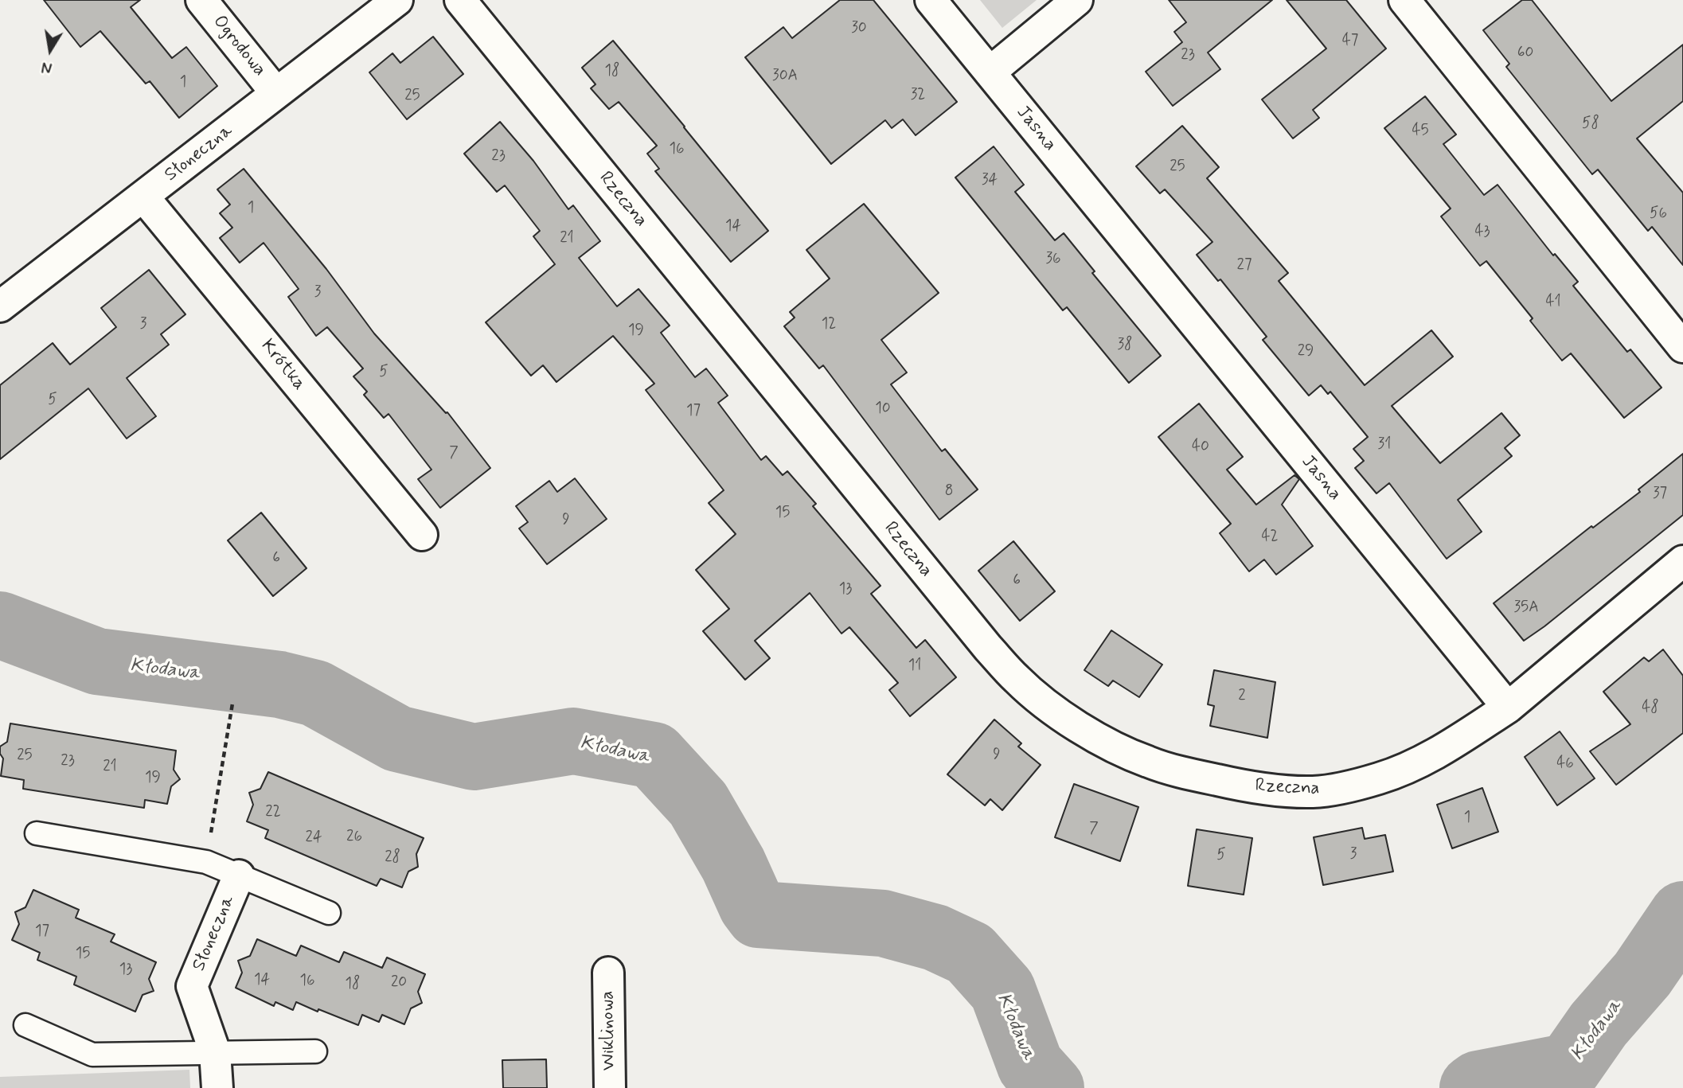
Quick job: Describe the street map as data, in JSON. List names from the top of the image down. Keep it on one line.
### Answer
{"streets":{"street":["Ogrodowa","Jasna","Słoneczna","Rzeczna","Krótka","Wiklinowa"]},"crossings":[["Ogrodowa","Słoneczna"],["Jasna","Rzeczna"],["Słoneczna","Krótka"]],"water":["Kłodawa"],"house_numbers":["30","47","60","23","18","30A","1","32","25","58","45","16","23","25","34","1","56","14","43","21","36","27","3","41","3","12","19","38","29","5","5","10","17","31","40","7","8","37","15","9","42","6","6","13","35A","11","2","48","9","25","23","46","21","19","22","1","7","26","24","3","5","28","17","15","13","14","16","20","18"],"north":"bottom"}
